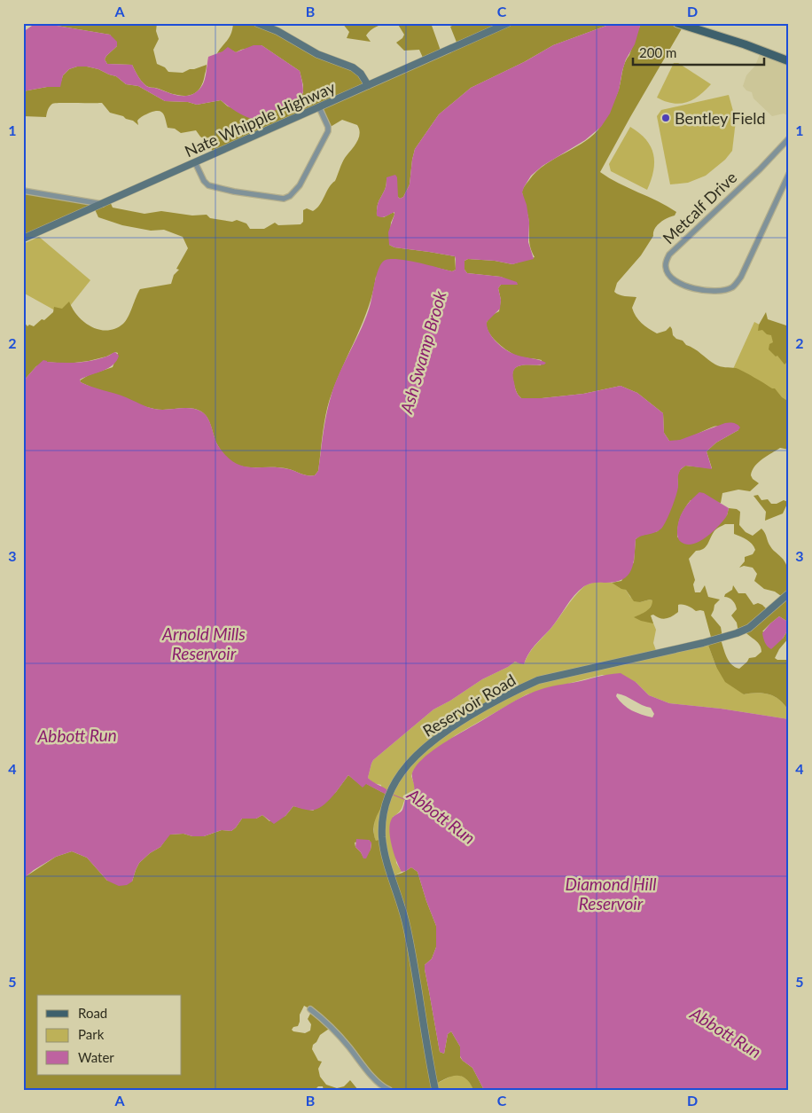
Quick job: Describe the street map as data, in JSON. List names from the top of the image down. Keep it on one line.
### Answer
{"streets":{"street":["Nate Whipple Highway","Metcalf Drive","Reservoir Road"]},"water":["Ash Swamp Brook","Arnold Mills Reservoir","Abbott Run","Diamond Hill Reservoir"],"places":["Bentley Field"],"legend":["Road","Park","Water"],"scale_bar":"200 m","grid":{"columns":["A","B","C","D"],"rows":["1","2","3","4","5"]}}
